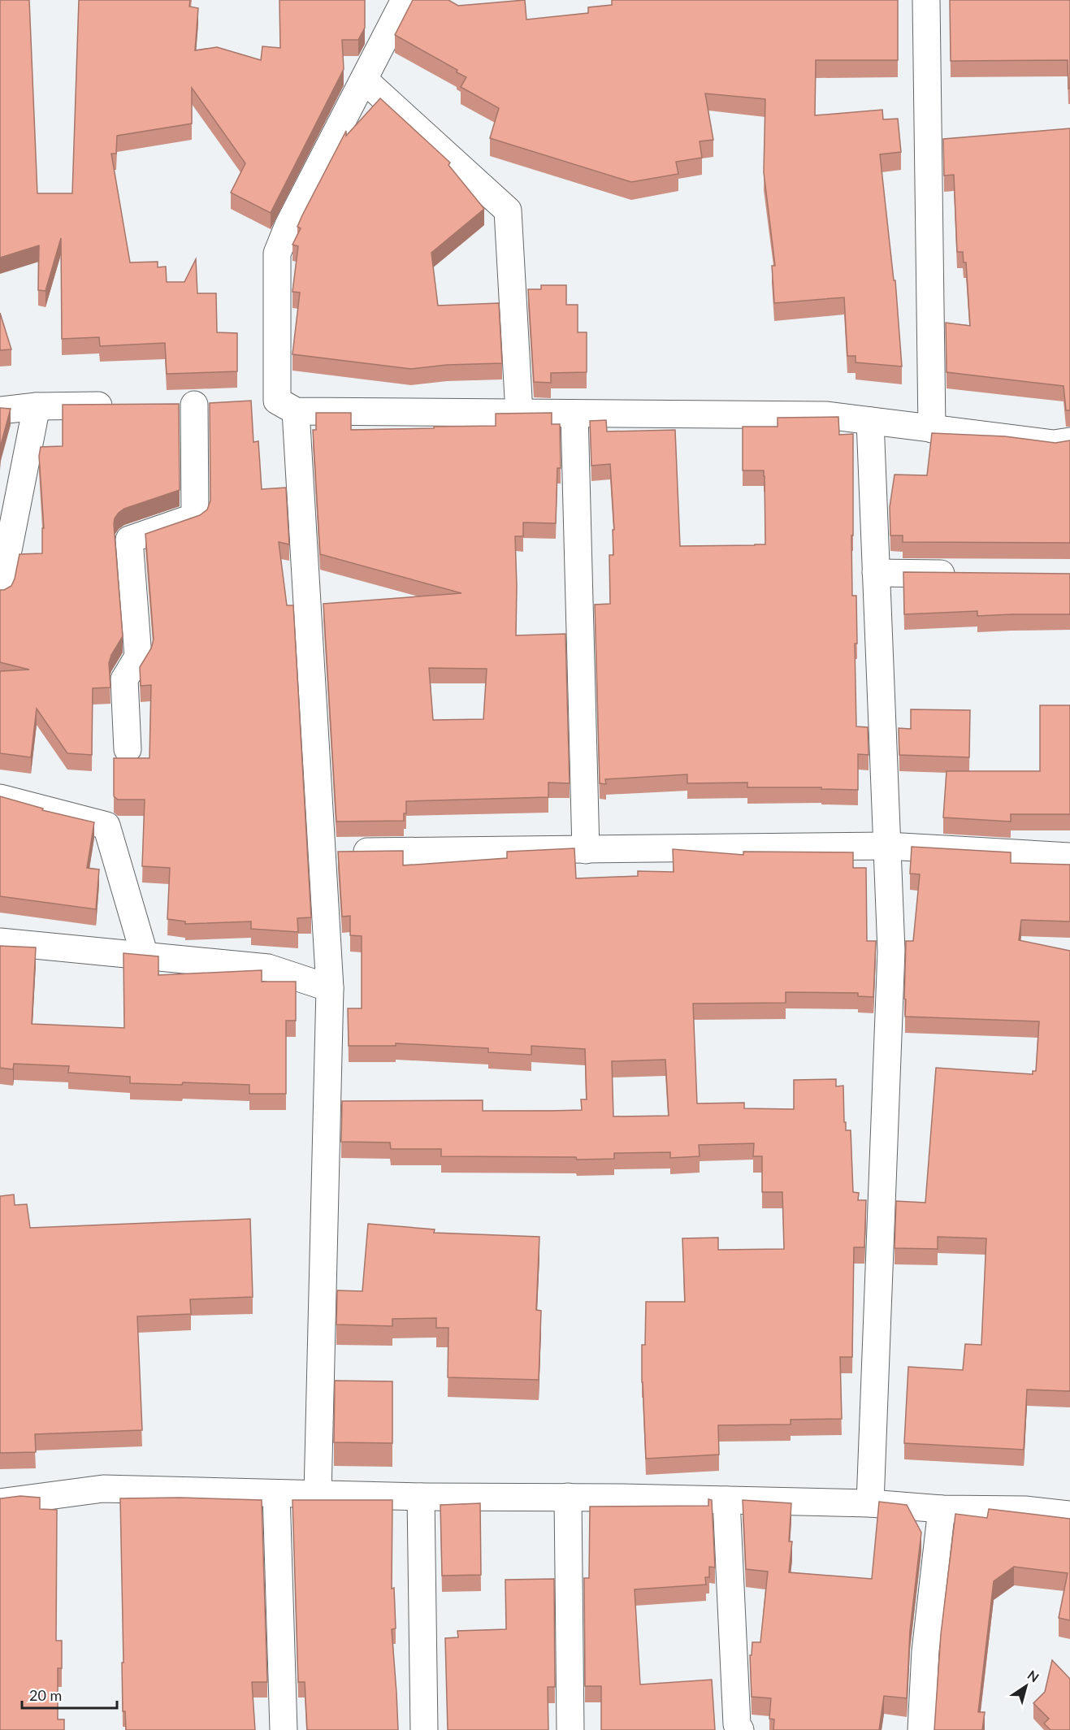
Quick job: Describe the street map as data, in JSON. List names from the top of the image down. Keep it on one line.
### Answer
{"scale_bar":"20 m","north":"top right"}
